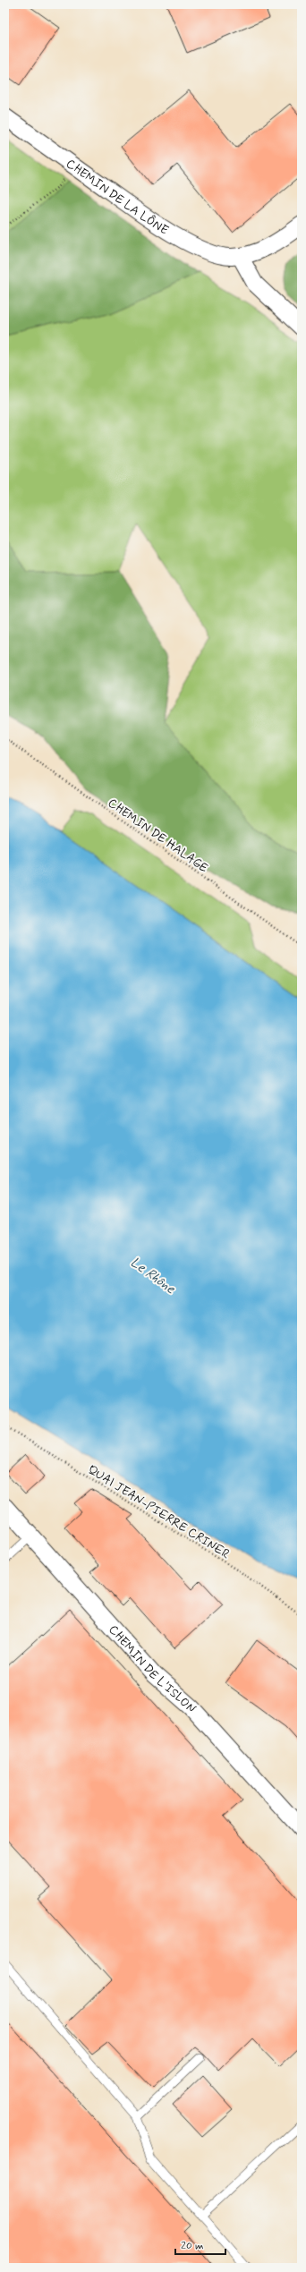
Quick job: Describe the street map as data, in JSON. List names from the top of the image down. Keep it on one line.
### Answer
{"streets":{"street":["CHEMIN DE LA LÔNE","CHEMIN DE L'ISLON"],"path":["CHEMIN DE HALAGE","QUAI JEAN-PIERRE CRINER"]},"water":["Le Rhône"],"scale_bar":"20 m"}
